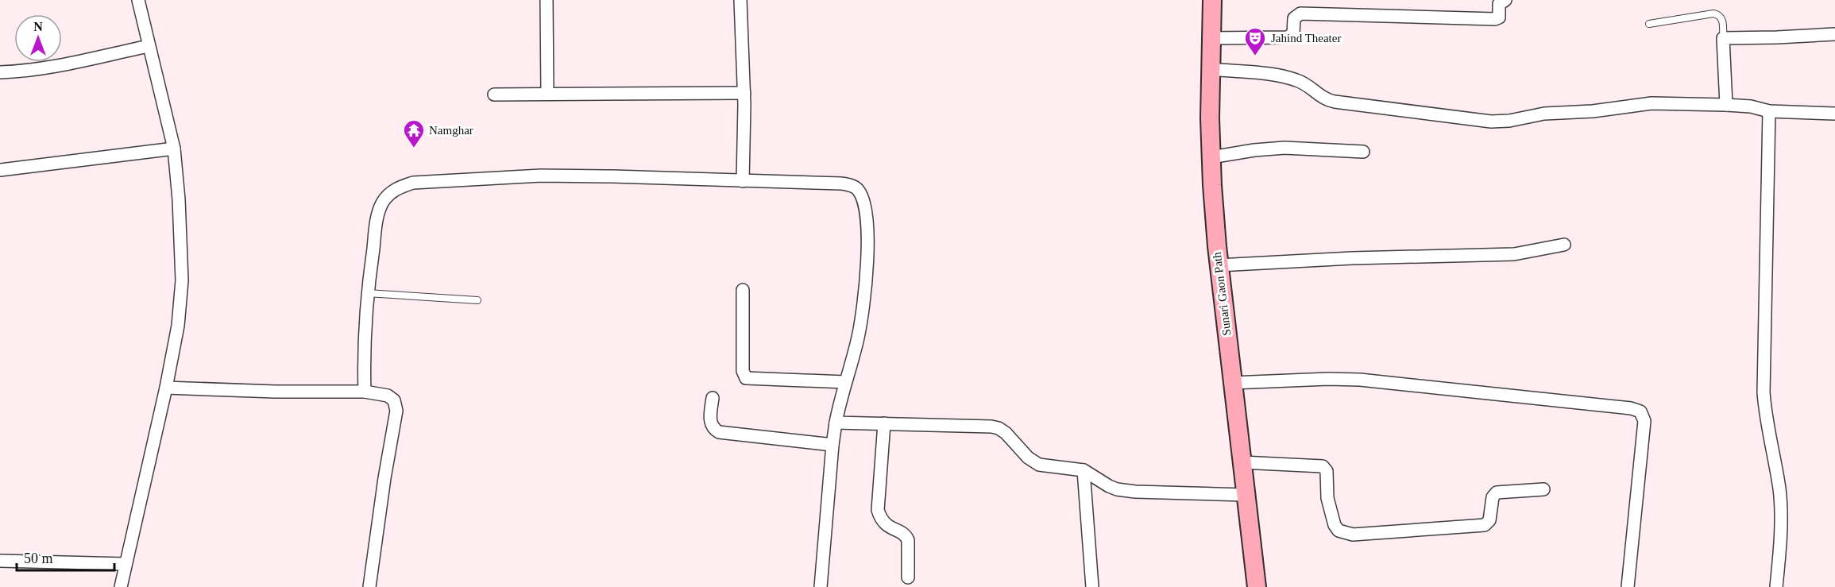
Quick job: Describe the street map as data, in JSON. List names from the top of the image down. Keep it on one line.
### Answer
{"streets":{"street":["Sunari Gaon Path"]},"places":{"theatre":["Jahind Theater"],"temple":["Namghar"]},"scale_bar":"50 m","north":"top"}
